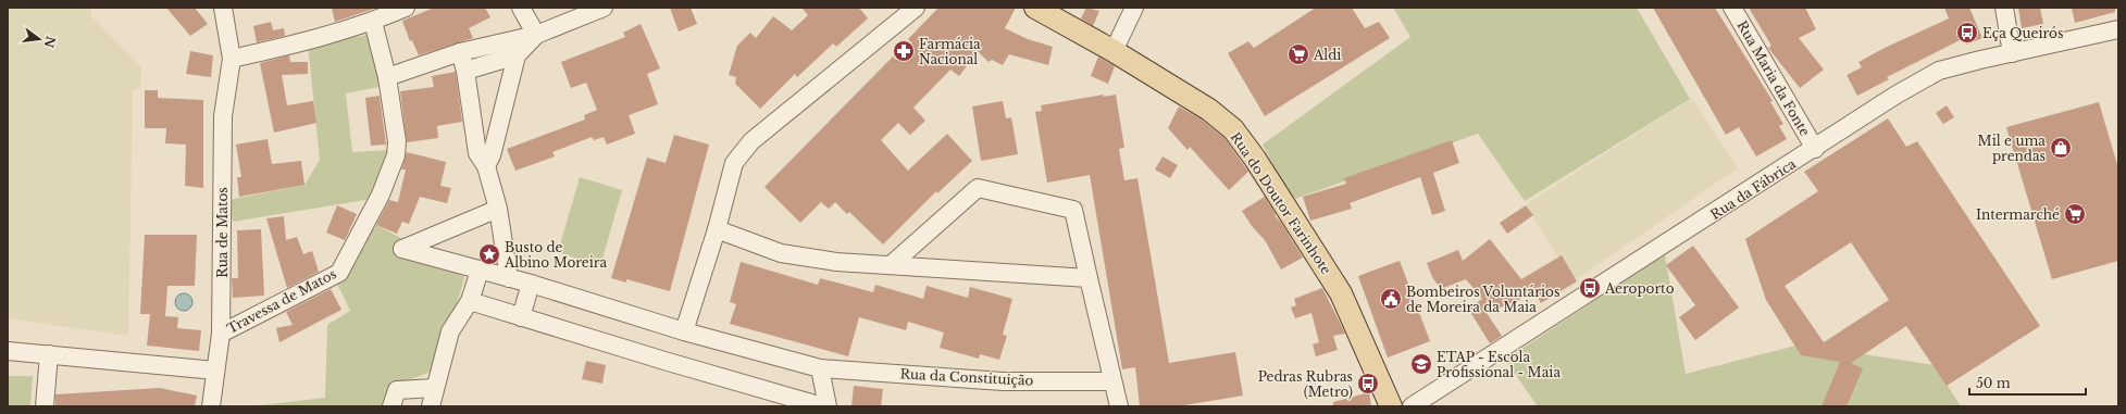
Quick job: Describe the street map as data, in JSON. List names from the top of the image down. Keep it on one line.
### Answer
{"streets":{"main road":["Rua do Doutor Farinhote"],"street":["Rua Maria da Fonte","Rua da Fábrica","Rua de Matos","Travessa de Matos","Rua da Constituição"]},"crossings":[["Rua Maria da Fonte","Rua da Fábrica"],["Rua de Matos","Travessa de Matos"]],"places":{"bus stop":["Eça Queirós","Aeroporto","Pedras Rubras (Metro)"],"pharmacy":["Farmácia Nacional"],"supermarket":["Aldi","Intermarché"],"shop":["Mil e uma prendas"],"place":["Busto de Albino Moreira"],"public building":["Bombeiros Voluntários de Moreira da Maia"],"school or university":["ETAP - Escola Profissional - Maia"]},"scale_bar":"50 m","north":"right"}
